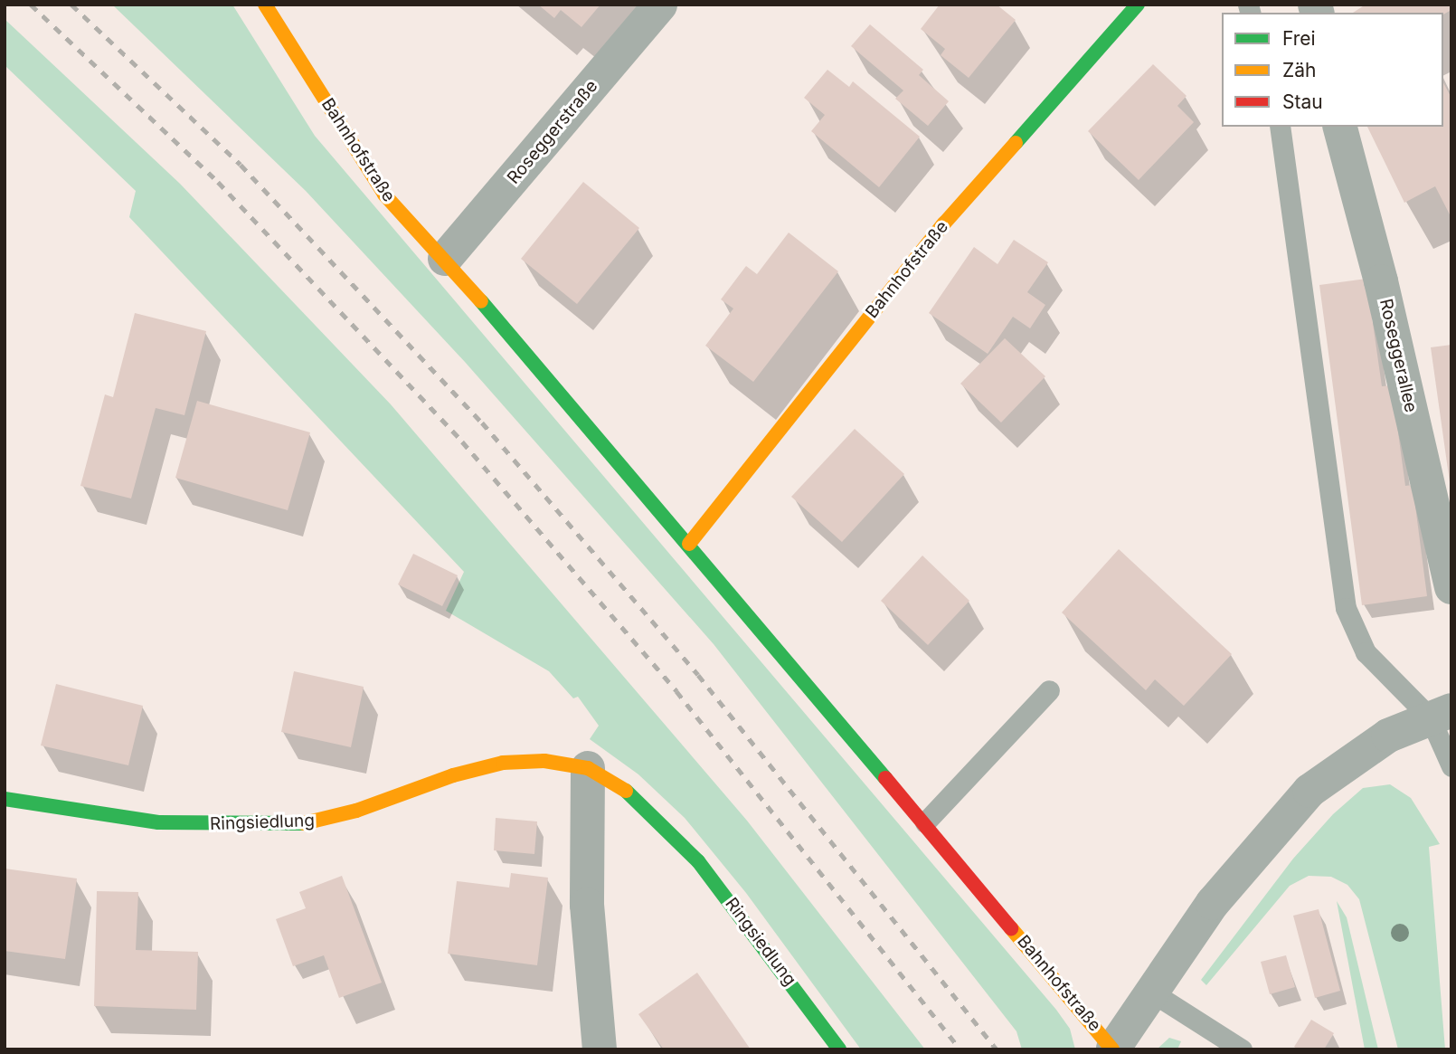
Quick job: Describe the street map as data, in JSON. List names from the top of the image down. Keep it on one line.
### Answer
{"streets":{"street":["Roseggerstraße","Bahnhofstraße","Roseggerallee","Ringsiedlung"]},"crossings":[["Roseggerstraße","Bahnhofstraße"]],"legend":["Frei","Zäh","Stau"]}
